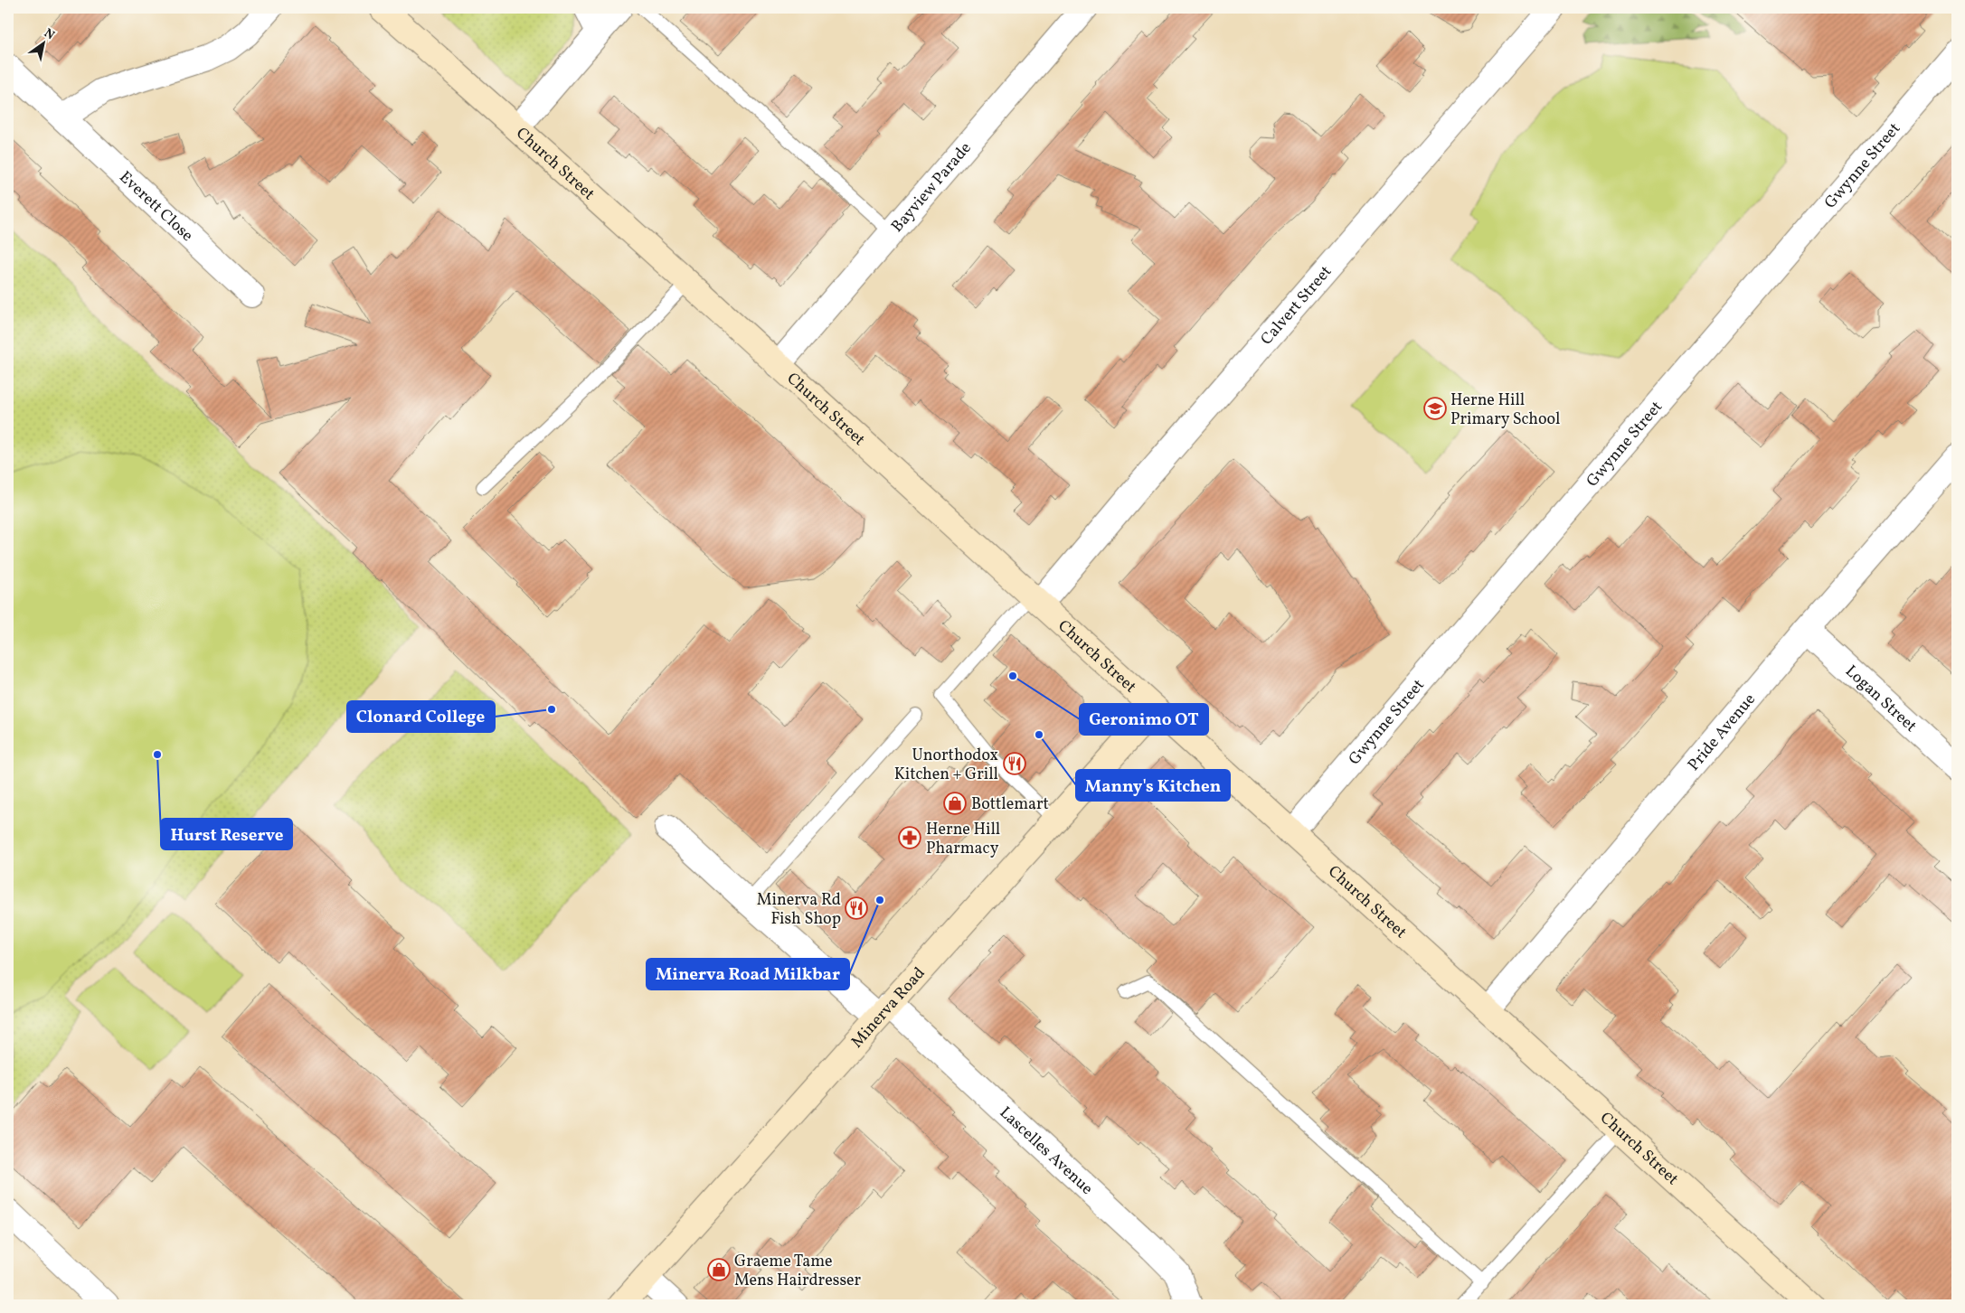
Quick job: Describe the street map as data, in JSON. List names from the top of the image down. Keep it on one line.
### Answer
{"streets":{"street":["Church Street","Gwynne Street","Bayview Parade","Everett Close","Calvert Street","Logan Street","Pride Avenue","Minerva Road","Lascelles Avenue"]},"crossings":[["Church Street","Gwynne Street"],["Church Street","Bayview Parade"],["Church Street","Calvert Street"],["Church Street","Pride Avenue"],["Church Street","Minerva Road"],["Logan Street","Pride Avenue"],["Minerva Road","Lascelles Avenue"]],"places":{"school or university":["Herne Hill Primary School"],"other":["Geronimo OT","Clonard College","Manny's Kitchen","Hurst Reserve","Minerva Road Milkbar"],"restaurant":["Unorthodox Kitchen + Grill","Minerva Rd Fish Shop"],"shop":["Bottlemart","Graeme Tame Mens Hairdresser"],"pharmacy":["Herne Hill Pharmacy"]},"north":"top right"}
